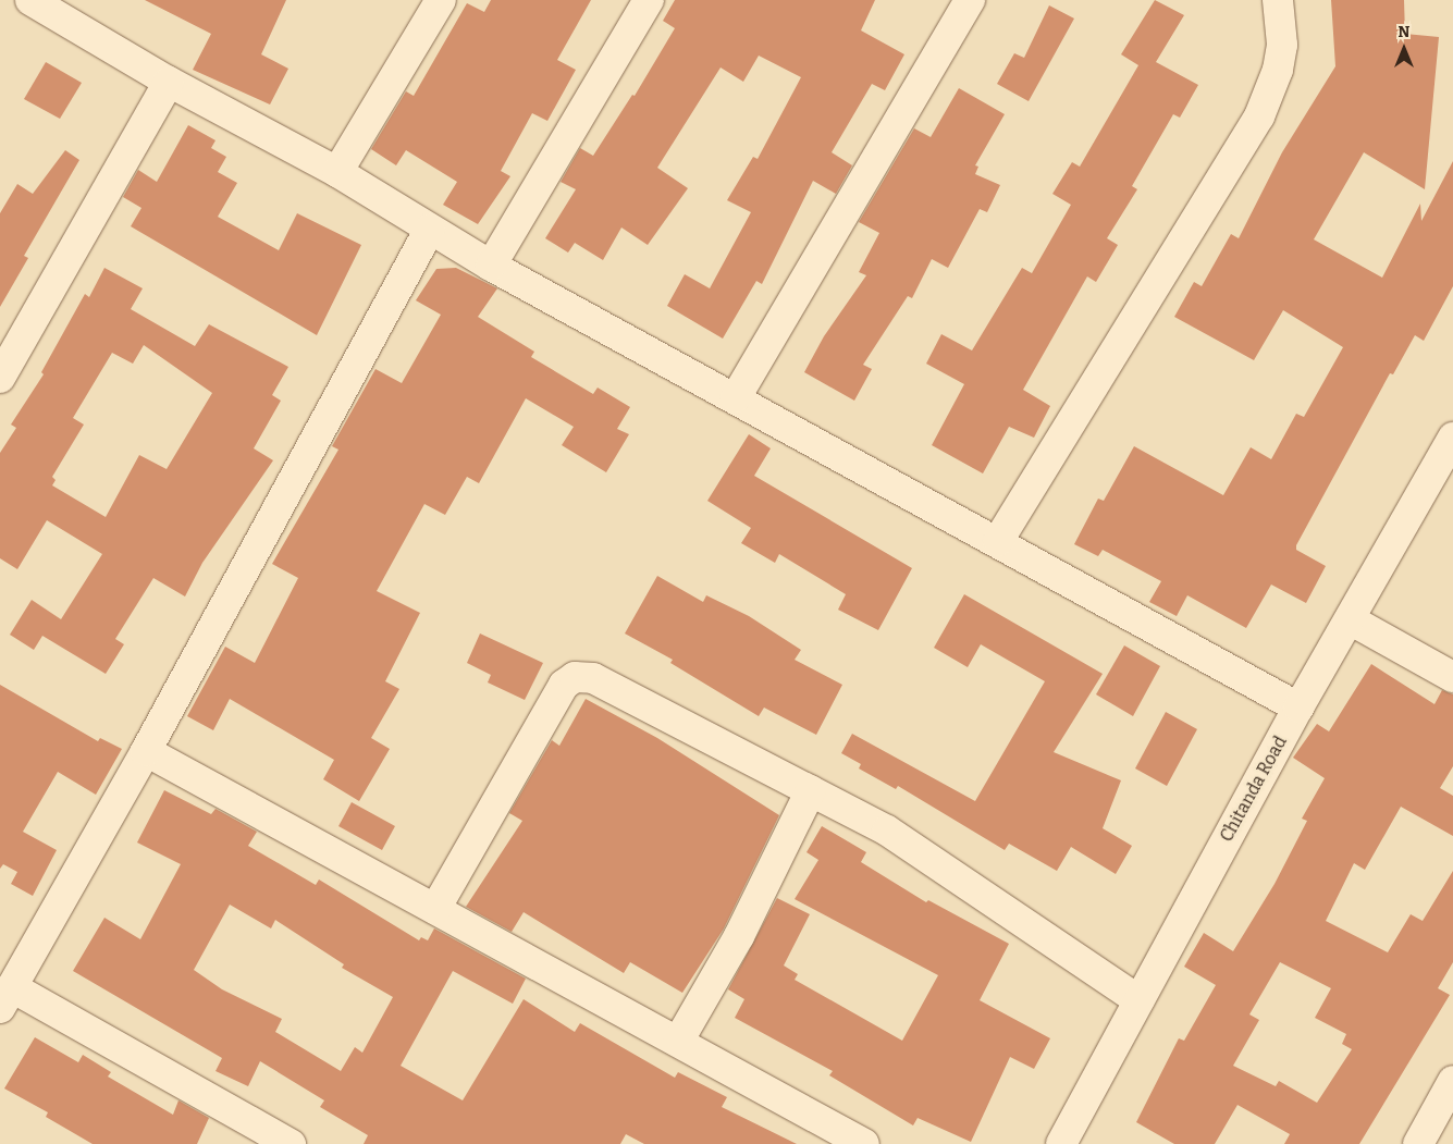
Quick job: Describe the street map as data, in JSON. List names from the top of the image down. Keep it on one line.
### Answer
{"streets":{"street":["Chitanda Road"]},"north":"top"}
